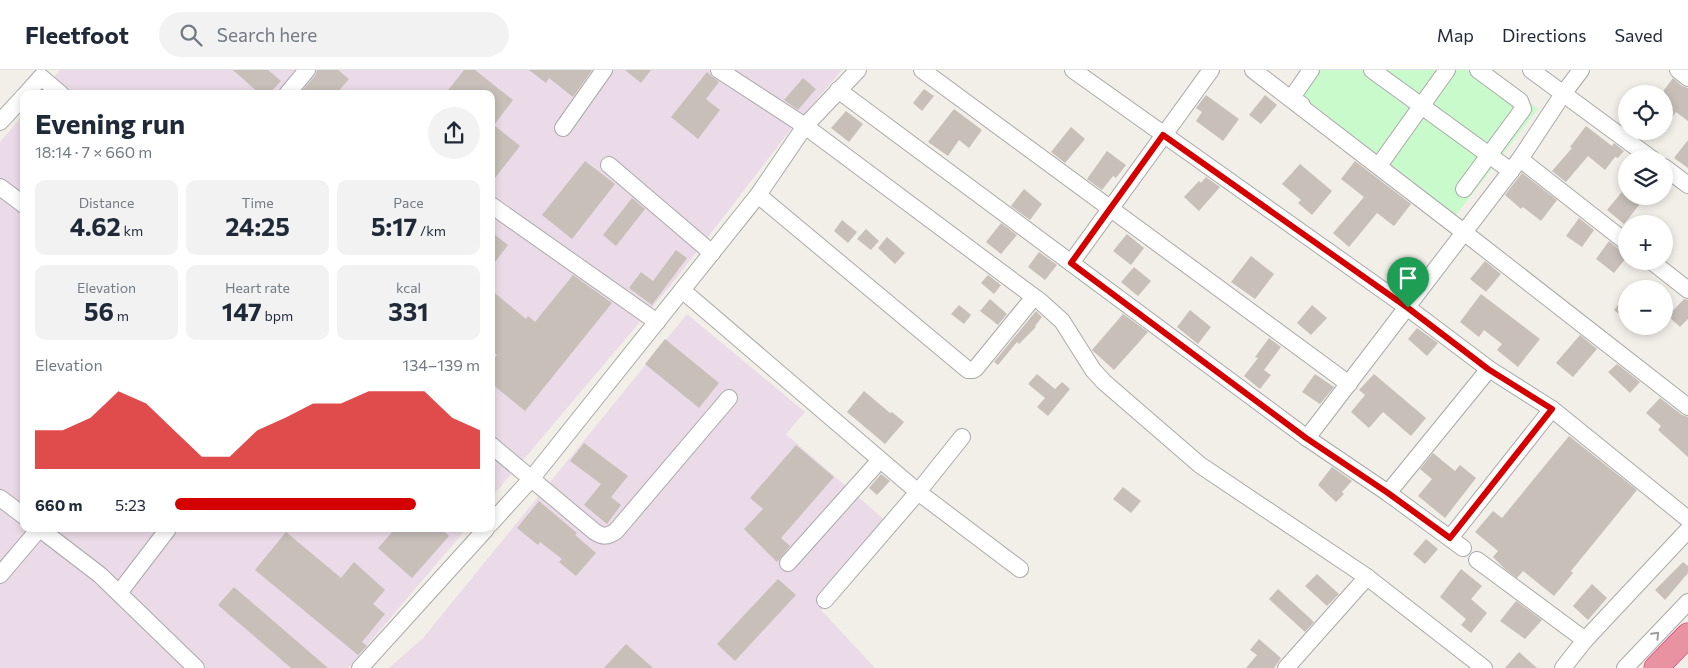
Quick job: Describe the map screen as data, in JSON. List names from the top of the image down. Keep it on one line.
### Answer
{"page":{"header":"Fleetfoot","search":"Search here","nav":["Map","Directions","Saved"],"map_buttons":["+","−"],"heading":["Evening run","18:14 · 7 × 660 m"],"stats":[["Distance","4.62 km"],["Time","24:25"],["Pace","5:17 /km"],["Elevation","56 m"],["Heart rate","147 bpm"],["kcal","331"]],"chart":["Elevation","134–139 m"],"list":[{"name":"660 m","note":"5:23"}]}}
